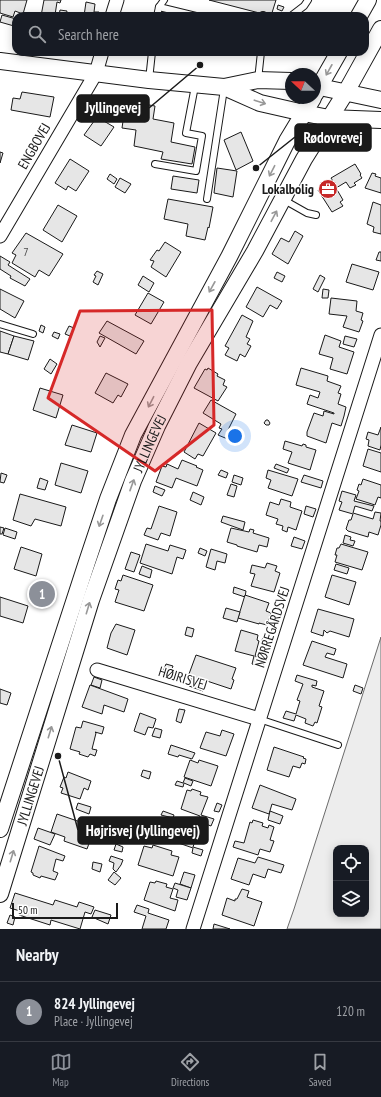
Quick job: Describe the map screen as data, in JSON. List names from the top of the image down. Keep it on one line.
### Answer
{"streets":{"street":["ENGBOVEJ","JYLLINGEVEJ","NØRREGÅRDSVEJ","HØJRISVEJ"]},"crossings":[["NØRREGÅRDSVEJ","HØJRISVEJ"]],"places":{"other":["Jyllingevej","Rødovrevej","Højrisvej (Jyllingevej)"],"office":["Lokalbolig"]},"house_numbers":["7"],"scale_bar":"50 m","north":"left","page":{"search":"Search here","pins":"1","scale":"50 m","heading":"Nearby","list":[{"mark":"1","name":"824 Jyllingevej","note":"Place · Jyllingevej","value":"120 m"}],"nav":["Map","Directions","Saved"]}}
